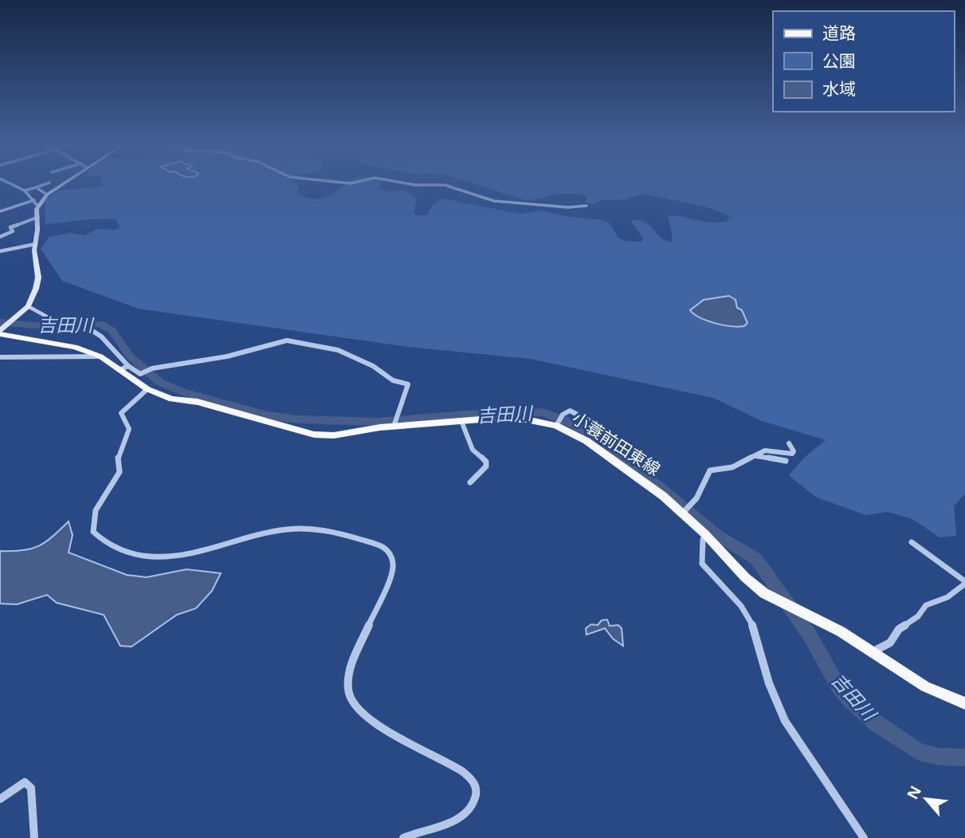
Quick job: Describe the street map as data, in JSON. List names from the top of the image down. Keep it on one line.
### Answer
{"streets":{"main road":["小蓑前田東線"]},"water":["吉田川"],"legend":["道路","公園","水域"],"north":"top left"}
